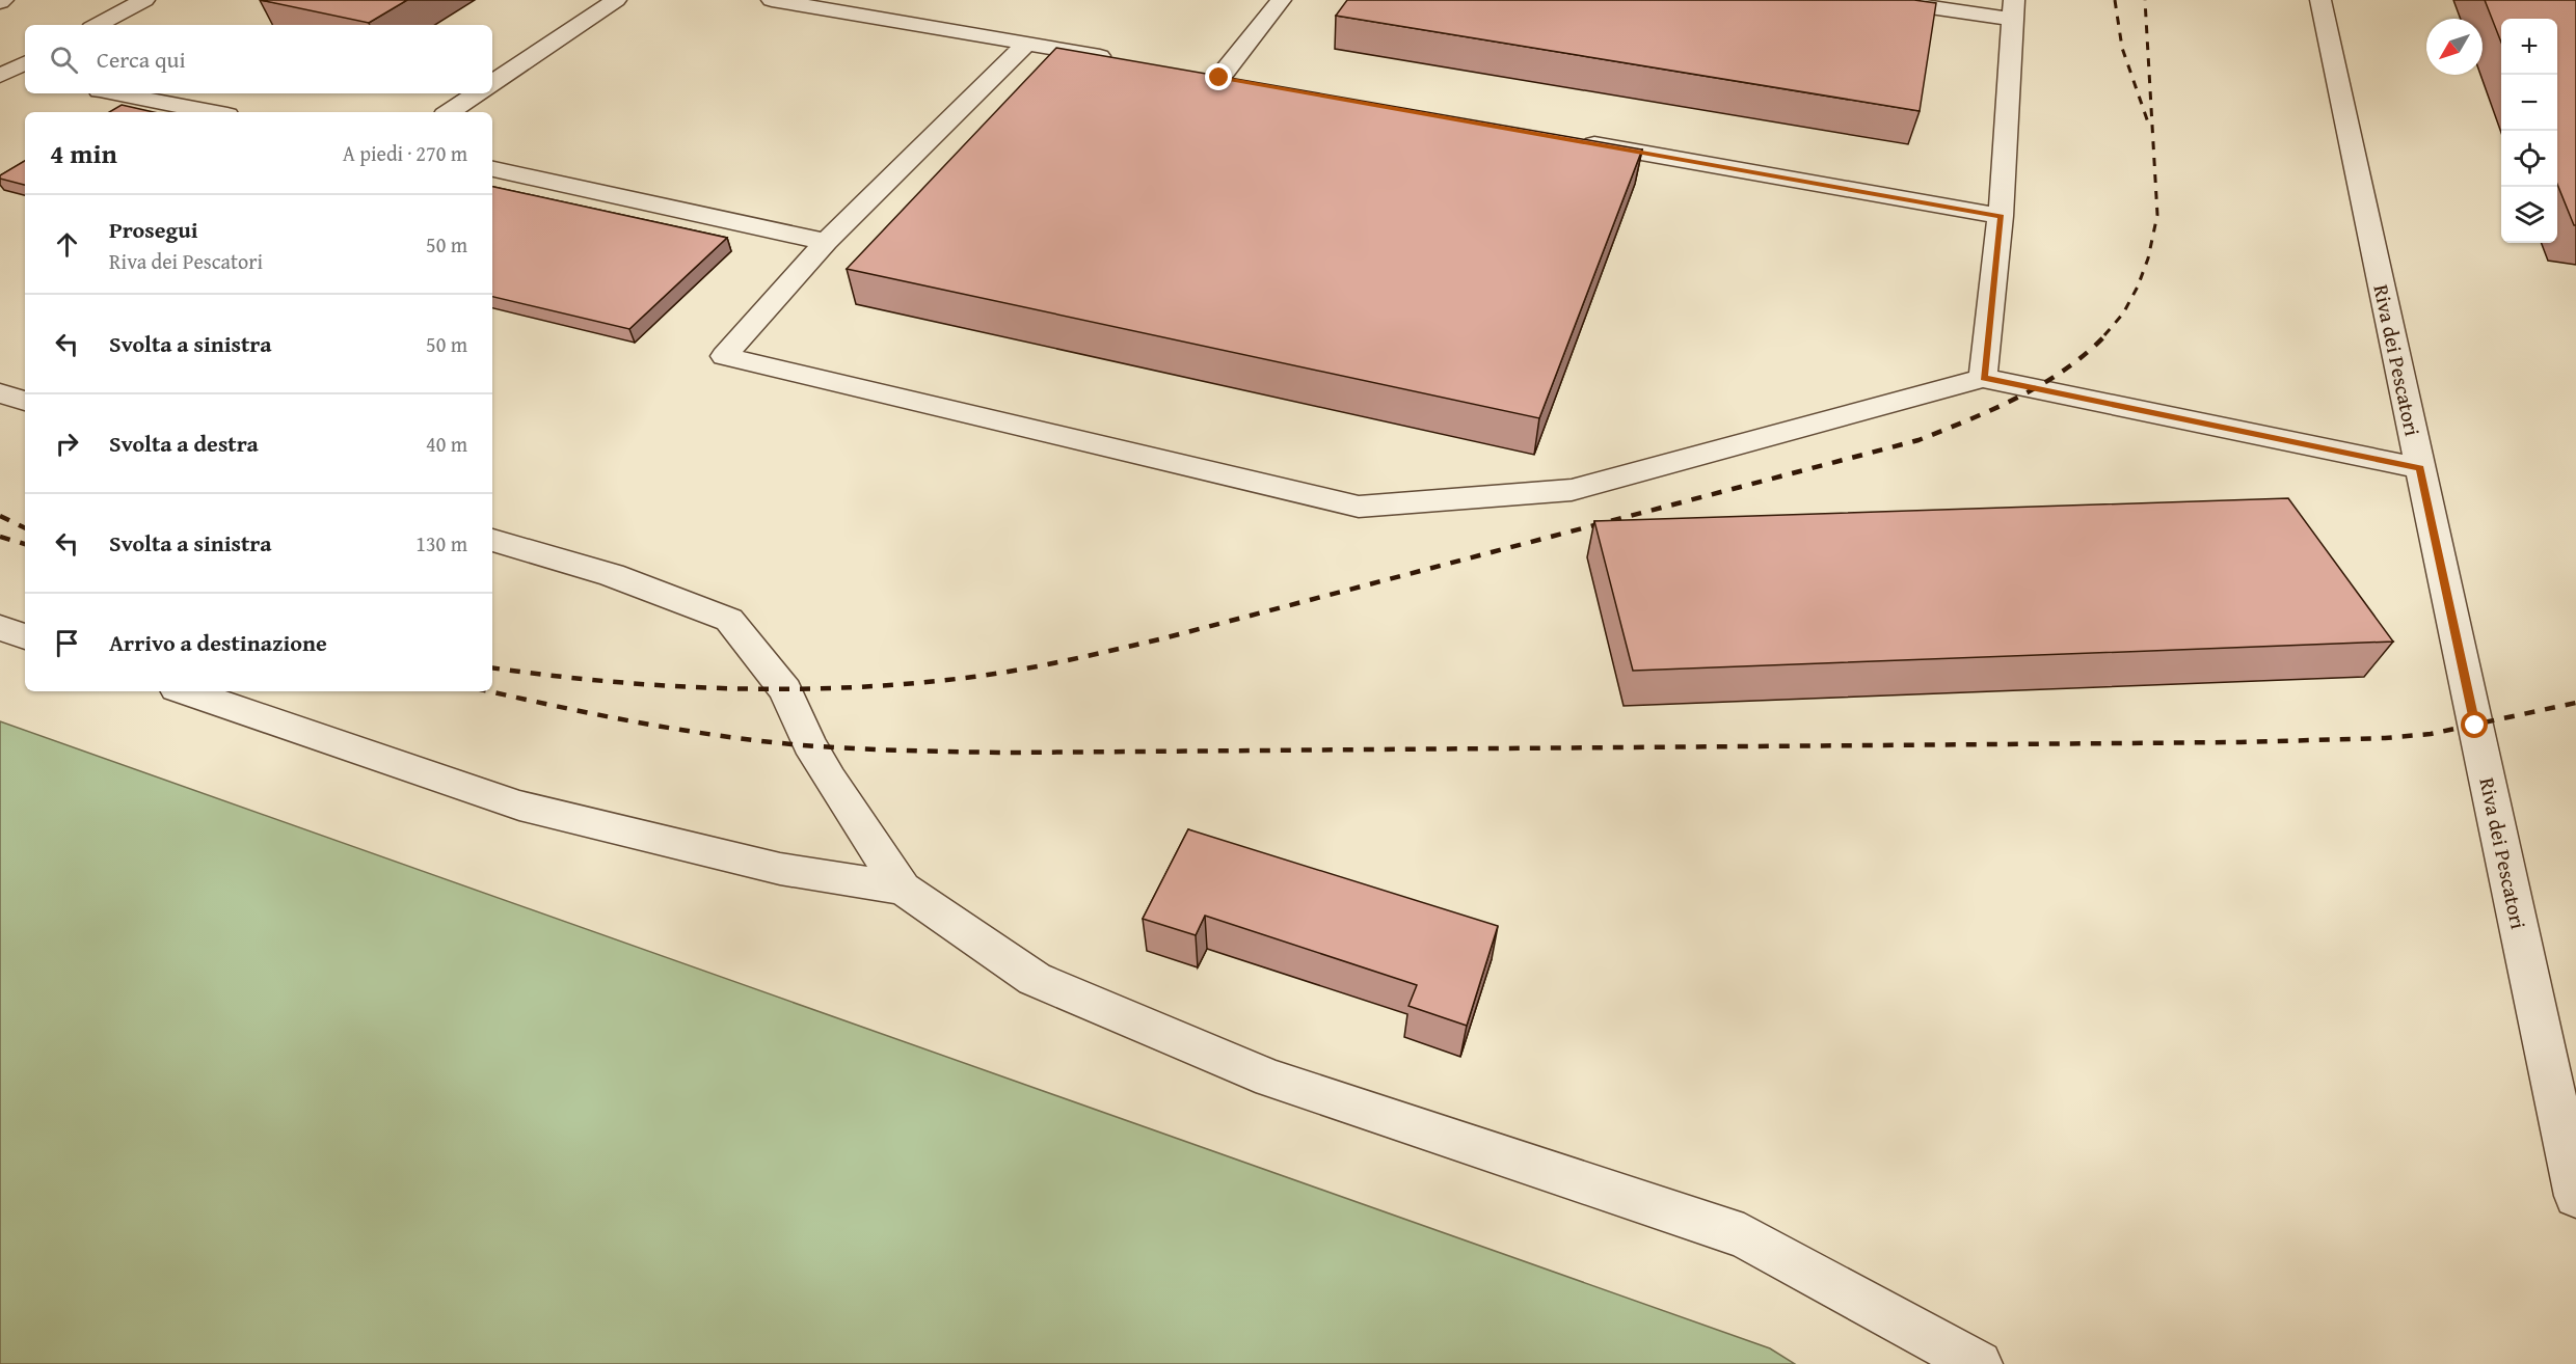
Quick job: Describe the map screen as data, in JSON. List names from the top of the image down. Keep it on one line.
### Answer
{"streets":{"lane":["Riva dei Pescatori"]},"north":"bottom left","page":{"map_buttons":["+","−"],"search":"Cerca qui","heading":["4 min","A piedi · 270 m"],"list":[["Prosegui","Riva dei Pescatori","50 m"],["Svolta a sinistra","50 m"],["Svolta a destra","40 m"],["Svolta a sinistra","130 m"],"Arrivo a destinazione"]}}
